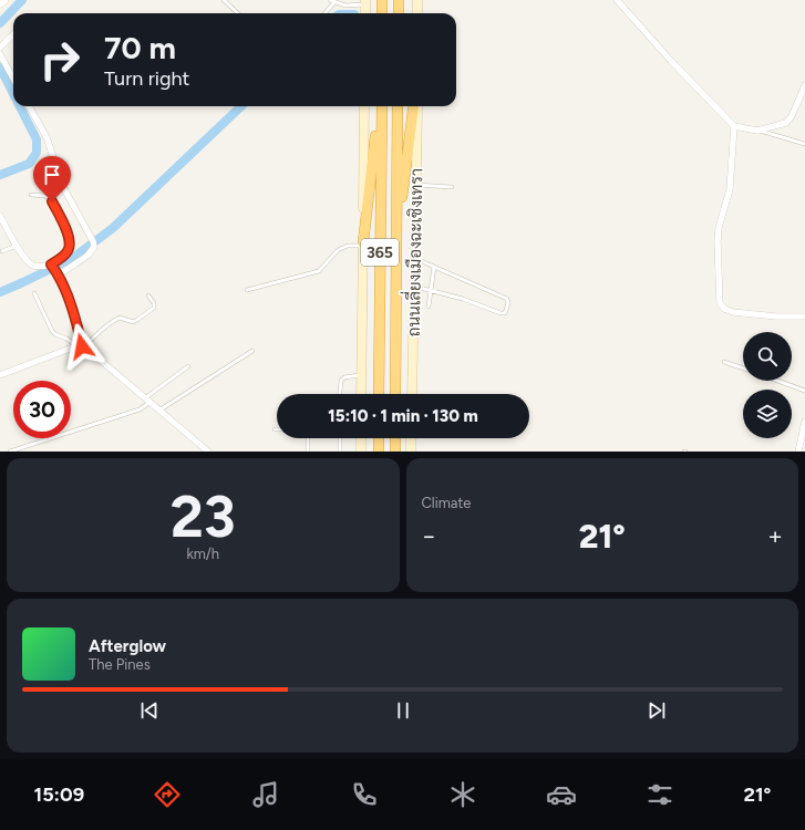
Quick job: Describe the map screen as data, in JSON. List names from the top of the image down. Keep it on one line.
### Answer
{"streets":{"highway":["365","ถนนเลี่ยงเมืองฉะเชิงเทรา"]},"page":{"turn":["70 m","Turn right"],"limit":"30","trip":"15:10 · 1 min · 130 m","tile":[["23","km/h"],"Climate"],"heat":["−","21°","+"],"song":["Afterglow","The Pines"],"tabs":["15:09","21°"]}}
